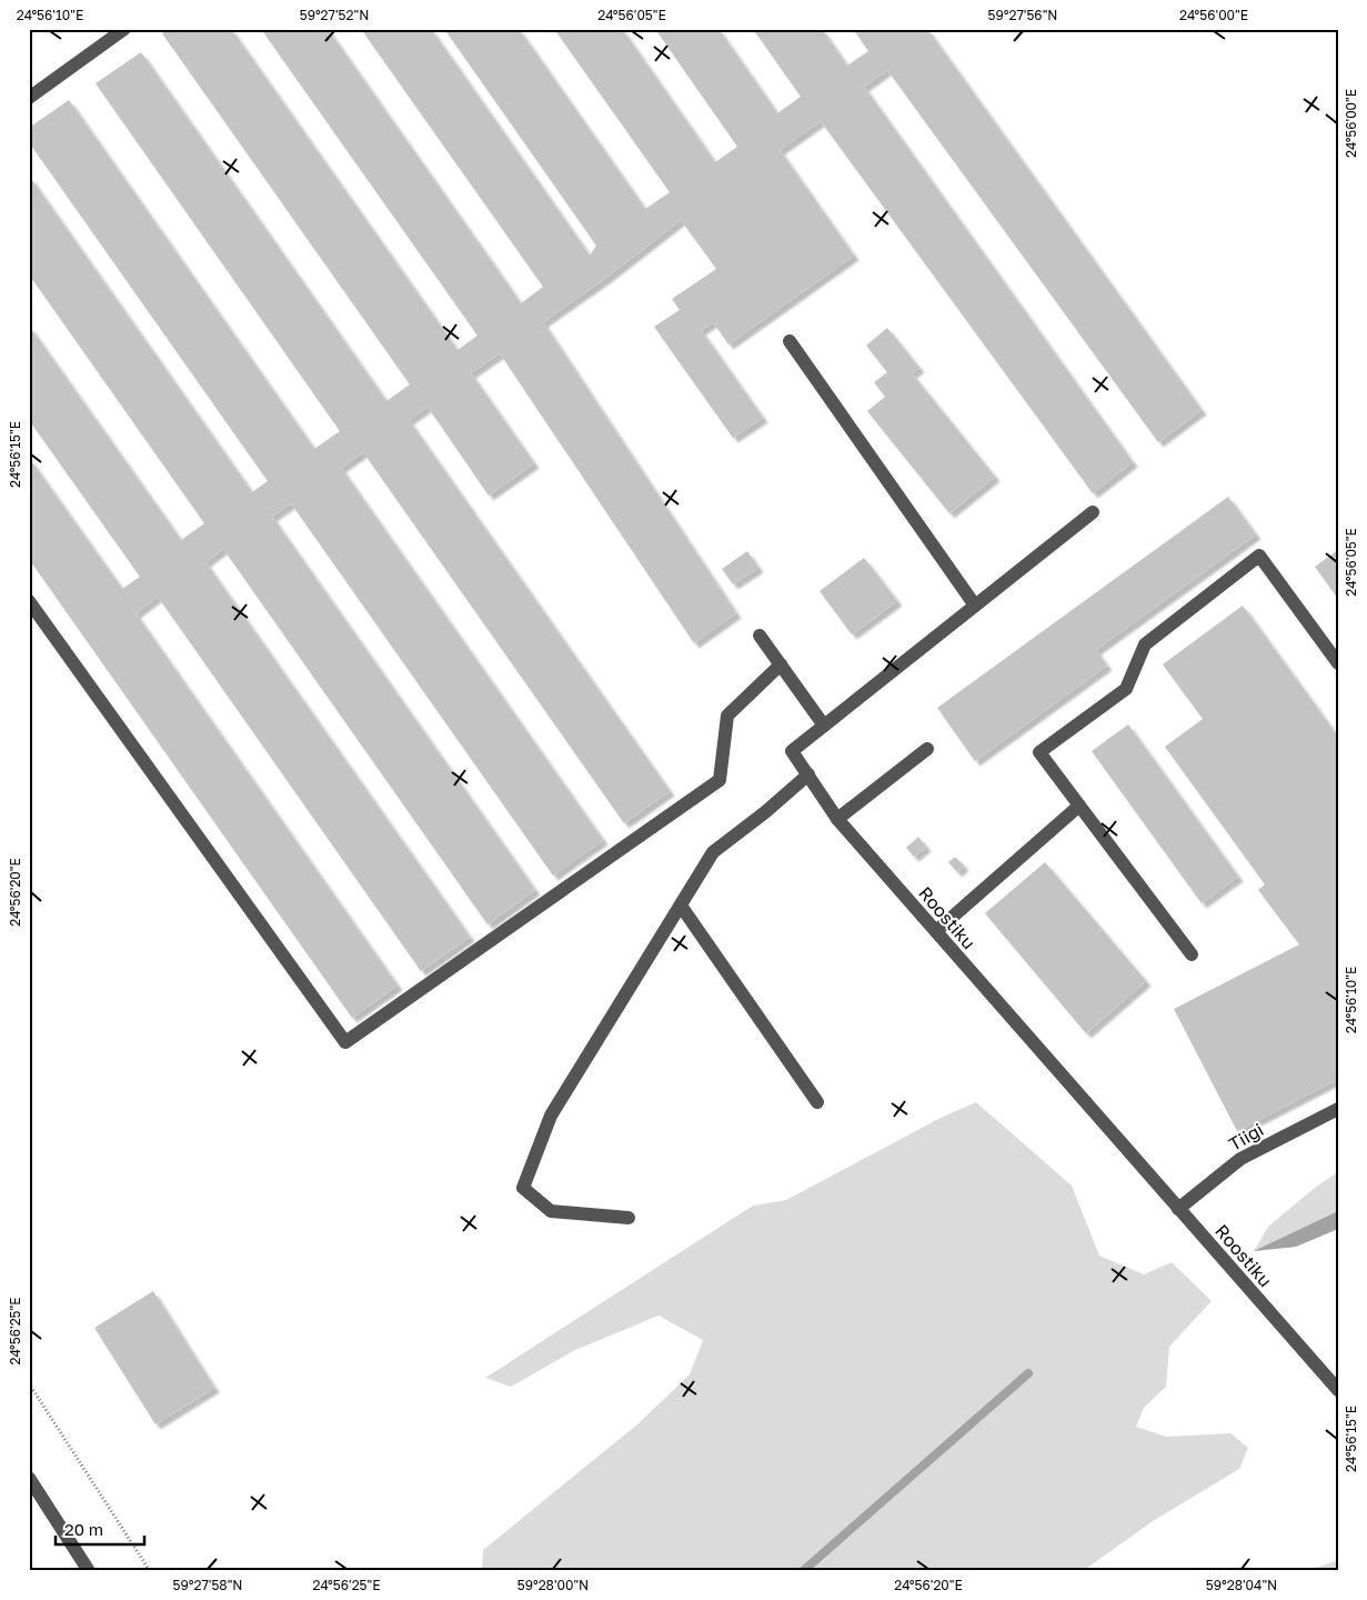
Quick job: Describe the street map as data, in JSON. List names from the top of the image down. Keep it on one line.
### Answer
{"streets":{"street":["Roostiku","Tiigi"]},"crossings":[["Roostiku","Tiigi"]],"scale_bar":"20 m","coordinates":["24°56'10\"E","59°27'52\"N","24°56'05\"E","59°27'56\"N","24°56'00\"E","24°56'15\"E","24°56'20\"E","24°56'25\"E","59°27'58\"N","59°28'00\"N","59°28'04\"N"]}
